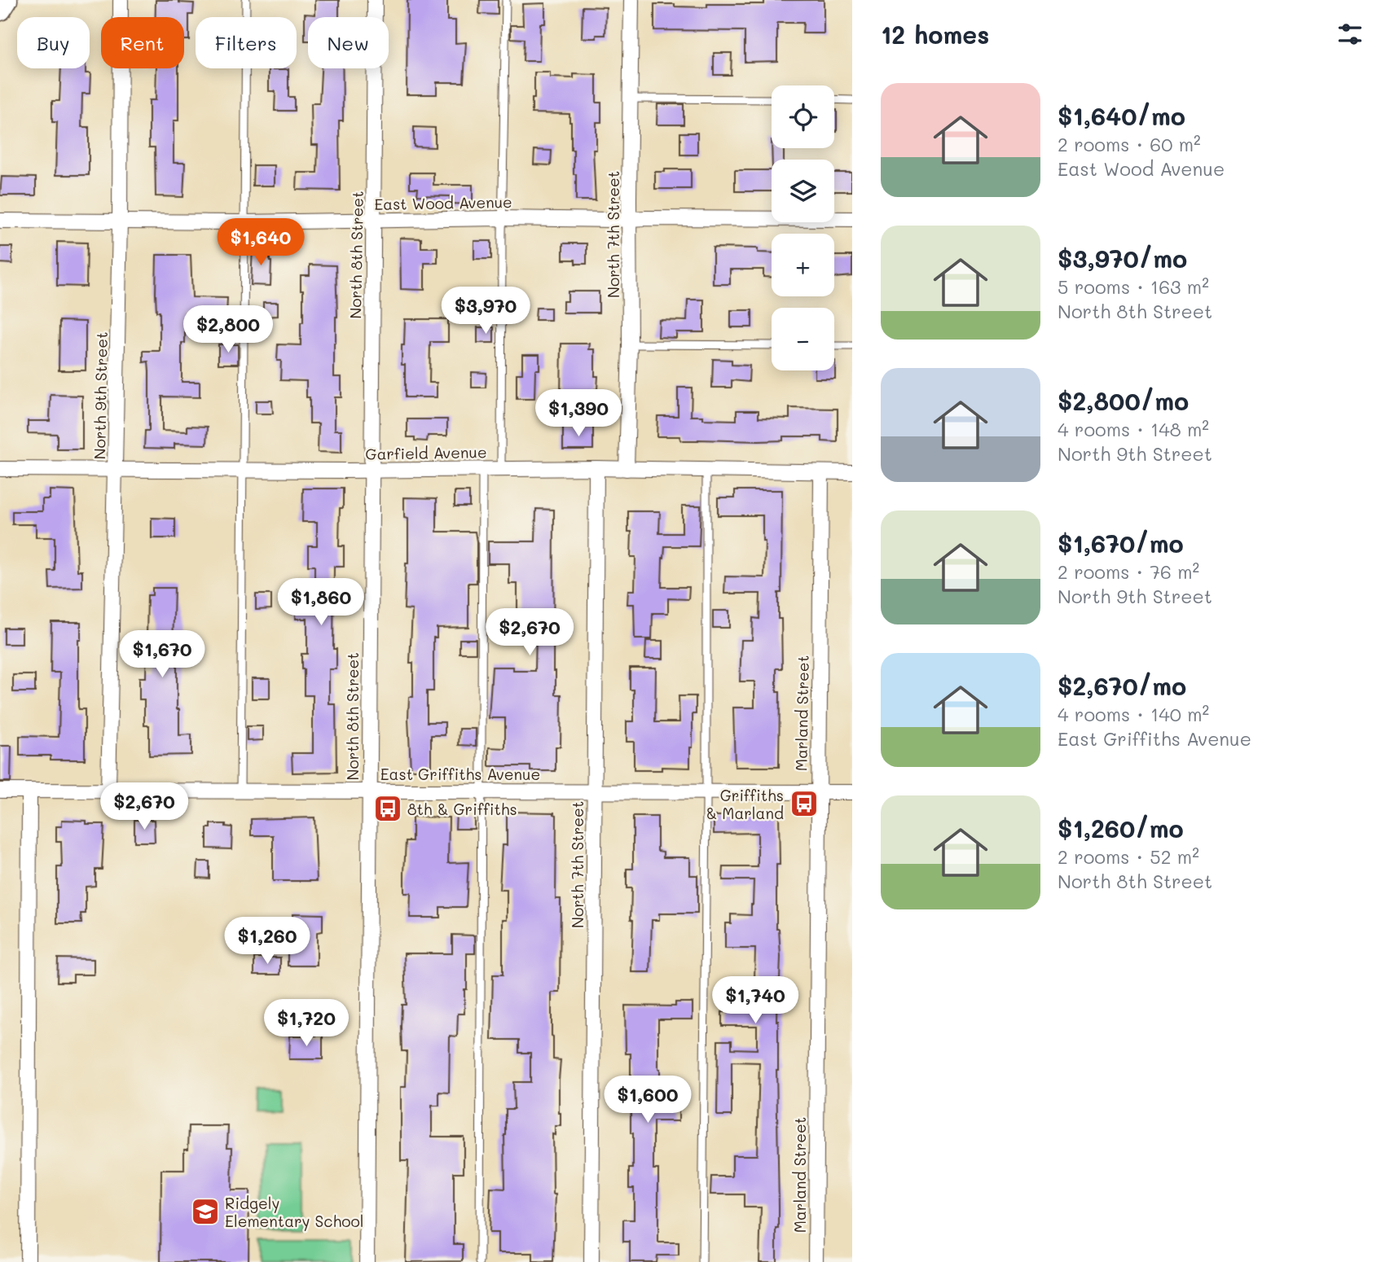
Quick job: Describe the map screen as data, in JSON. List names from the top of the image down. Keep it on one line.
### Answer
{"streets":{"street":["East Wood Avenue","North 7th Street","North 8th Street","North 9th Street","Garfield Avenue","Marland Street","East Griffiths Avenue"]},"crossings":[["East Wood Avenue","North 7th Street"],["East Wood Avenue","North 8th Street"],["East Wood Avenue","North 9th Street"],["North 7th Street","Garfield Avenue"],["North 7th Street","East Griffiths Avenue"],["North 8th Street","Garfield Avenue"],["North 8th Street","East Griffiths Avenue"],["North 9th Street","Garfield Avenue"],["North 9th Street","East Griffiths Avenue"],["Garfield Avenue","Marland Street"],["Marland Street","East Griffiths Avenue"]],"places":{"bus stop":["Griffiths & Marland","8th & Griffiths"],"school or university":["Ridgely Elementary School"]},"page":{"heading":"12 homes","chip":["Buy","Rent","Filters","New"],"list":[{"name":"$1,640/mo","note":"2 rooms · 60 m² · East Wood Avenue"},{"name":"$3,970/mo","note":"5 rooms · 163 m² · North 8th Street"},{"name":"$2,800/mo","note":"4 rooms · 148 m² · North 9th Street"},{"name":"$1,670/mo","note":"2 rooms · 76 m² · North 9th Street"},{"name":"$2,670/mo","note":"4 rooms · 140 m² · East Griffiths Avenue"},{"name":"$1,260/mo","note":"2 rooms · 52 m² · North 8th Street"}],"map_buttons":["+","−"],"price":["$1,640","$3,970","$2,800","$1,390","$1,860","$2,670","$1,670","$2,670","$1,260","$1,740","$1,720","$1,600"]}}
